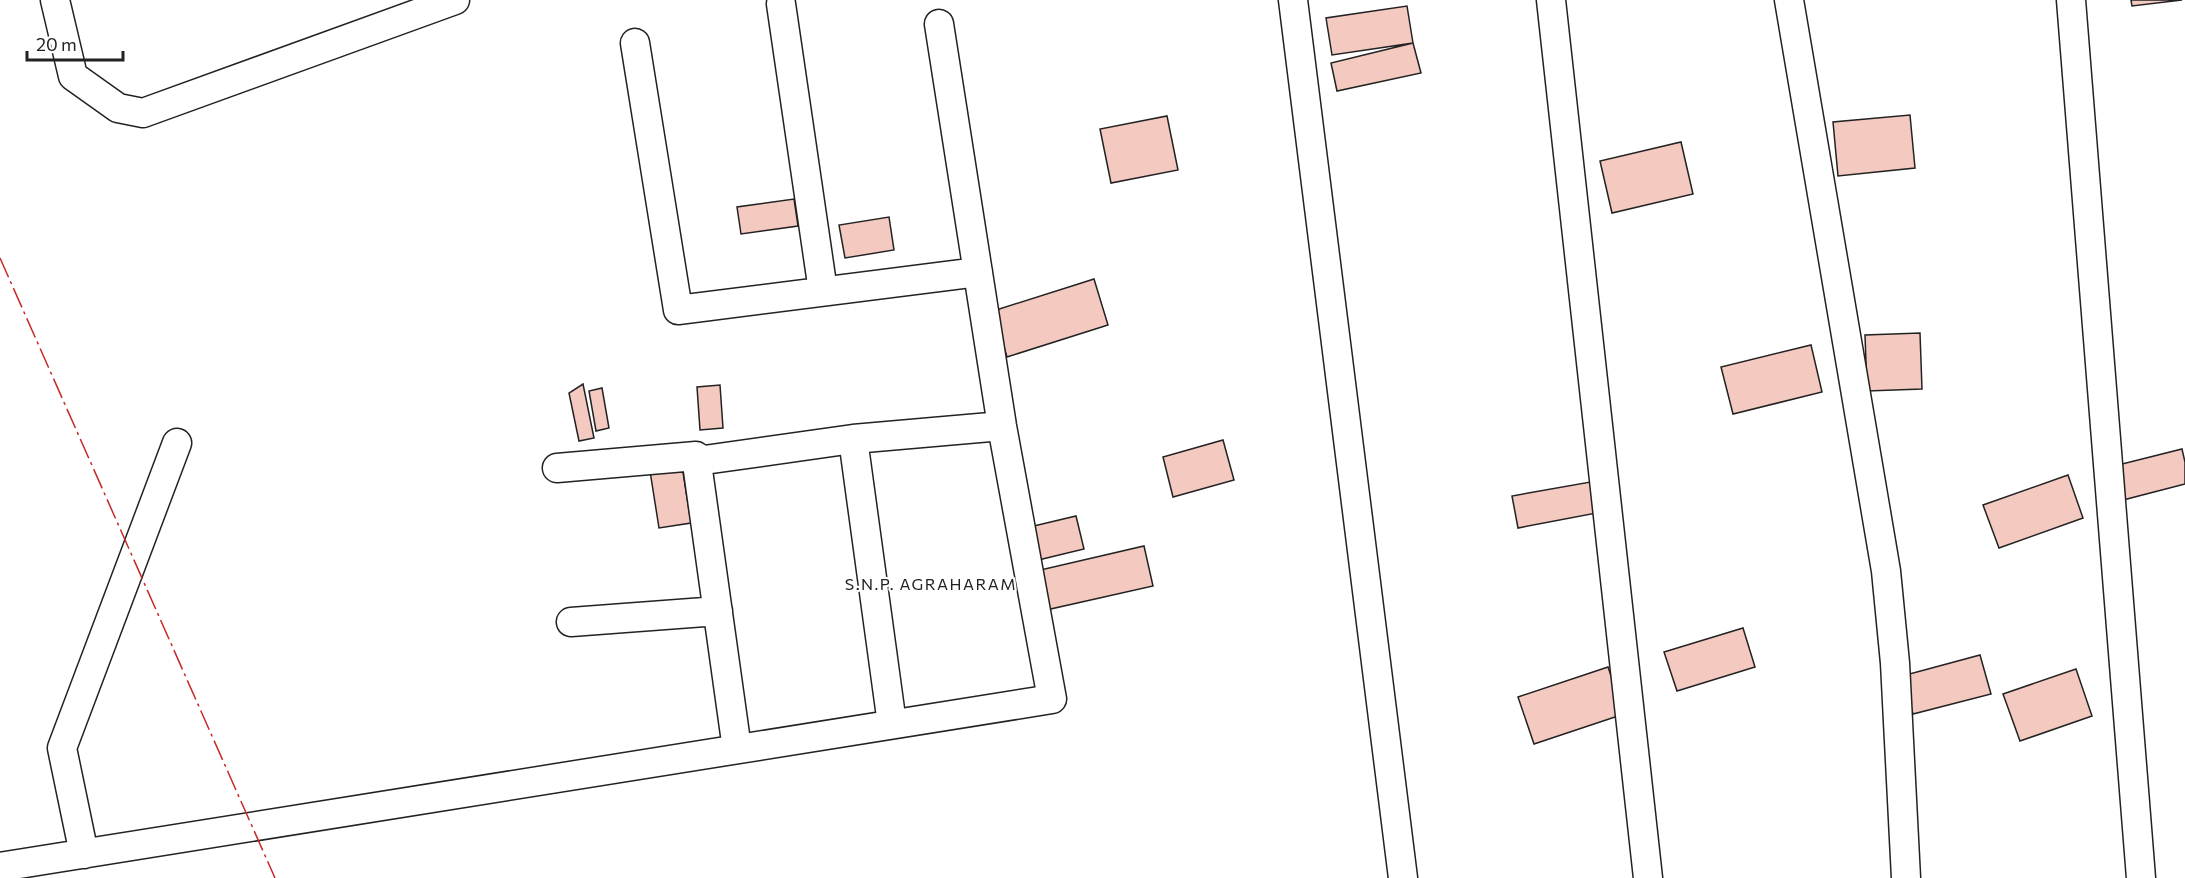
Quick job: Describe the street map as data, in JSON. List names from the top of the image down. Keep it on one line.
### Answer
{"districts":["S.N.P. AGRAHARAM"],"scale_bar":"20 m"}
